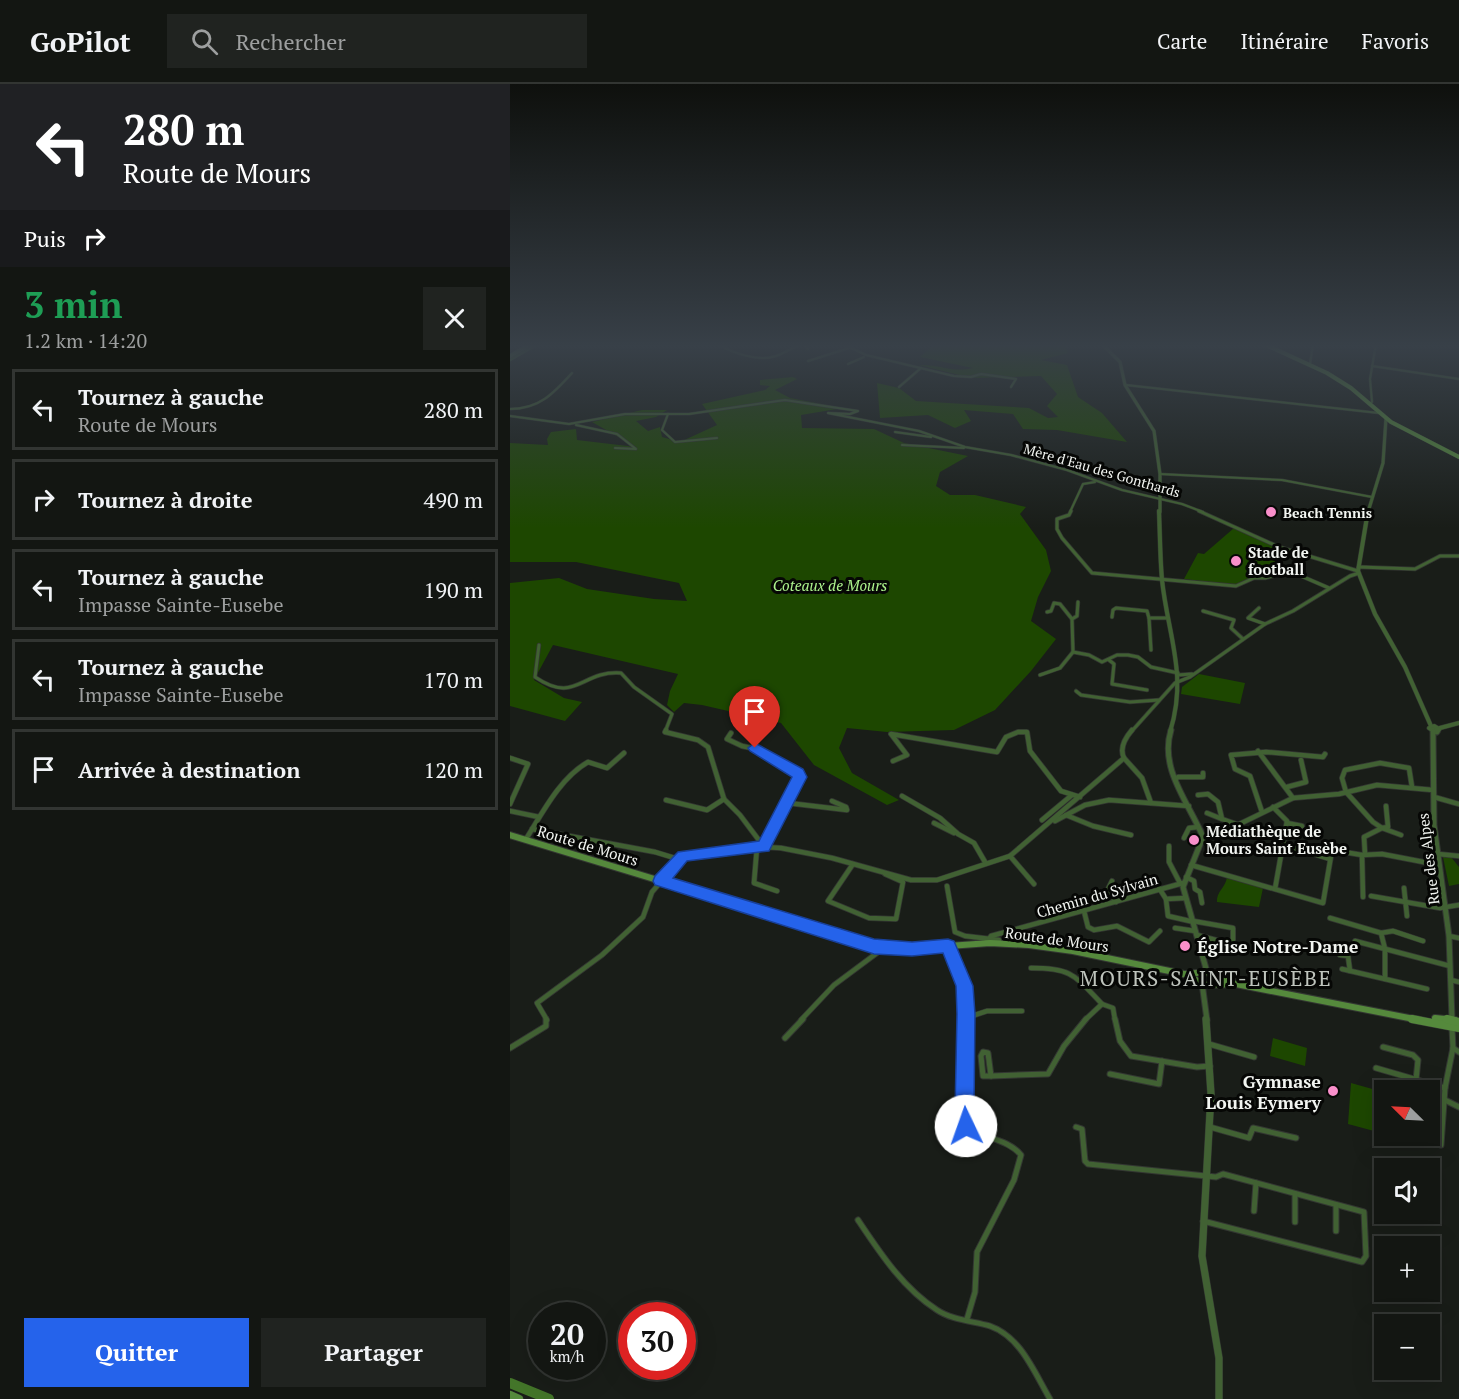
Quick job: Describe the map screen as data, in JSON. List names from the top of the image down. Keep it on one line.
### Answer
{"streets":{"main road":["Route de Mours"],"street":["Mère d'Eau des Gonthards","Rue des Alpes","Chemin du Sylvain"]},"crossings":[["Mère d'Eau des Gonthards","Rue des Alpes"],["Route de Mours","Rue des Alpes"],["Route de Mours","Chemin du Sylvain"]],"districts":["MOURS-SAINT-EUSÈBE"],"parks":["Coteaux de Mours"],"places":["Beach Tennis","Stade de football","Médiathèque de Mours Saint Eusèbe","Église Notre-Dame","Gymnase Louis Eymery"],"north":"top left","page":{"header":"GoPilot","search":"Rechercher","nav":["Carte","Itinéraire","Favoris"],"turn":["280 m","Route de Mours"],"then":"Puis","heading":["3 min","1.2 km · 14:20"],"list":[{"name":"Tournez à gauche","note":"Route de Mours","value":"280 m"},{"name":"Tournez à droite","value":"490 m"},{"name":"Tournez à gauche","note":"Impasse Sainte-Eusebe","value":"190 m"},{"name":"Tournez à gauche","note":"Impasse Sainte-Eusebe","value":"170 m"},{"name":"Arrivée à destination","value":"120 m"}],"map_buttons":["+","−"],"speed":"20 km/h","limit":"30","buttons":["Quitter","Partager"]}}
